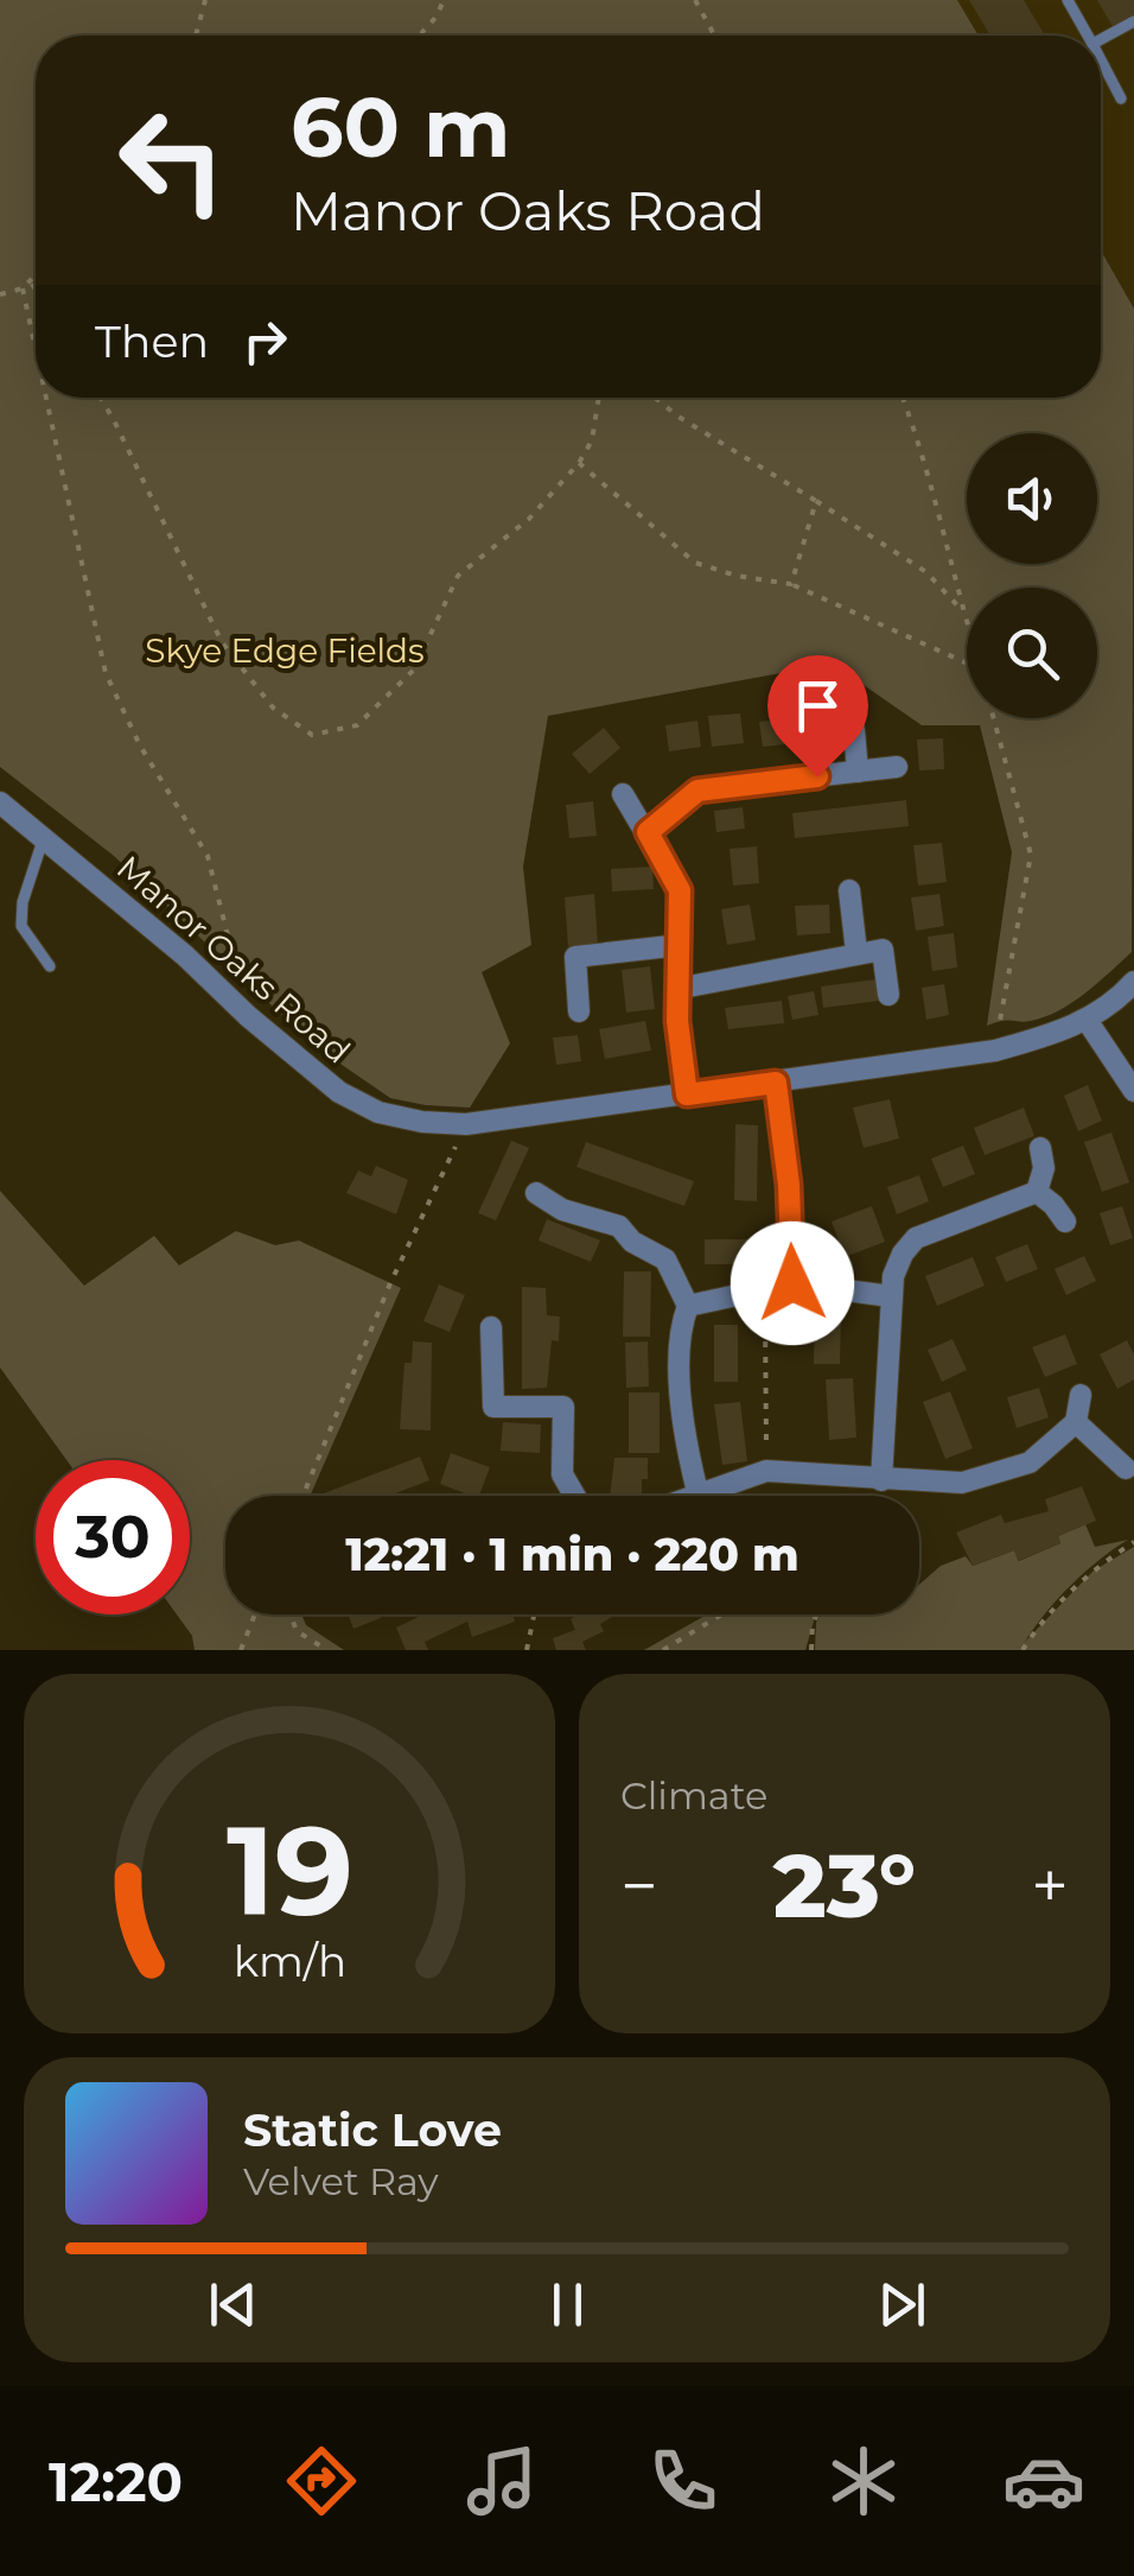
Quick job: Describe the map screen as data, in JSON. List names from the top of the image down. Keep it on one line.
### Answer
{"streets":{"street":["Manor Oaks Road"]},"parks":["Skye Edge Fields"],"page":{"turn":["60 m","Manor Oaks Road"],"then":"Then","limit":"30","trip":"12:21 · 1 min · 220 m","tile":"Climate","heat":["−","23°","+"],"song":["Static Love","Velvet Ray"],"tabs":"12:20","gauge":["19","km/h"]}}
